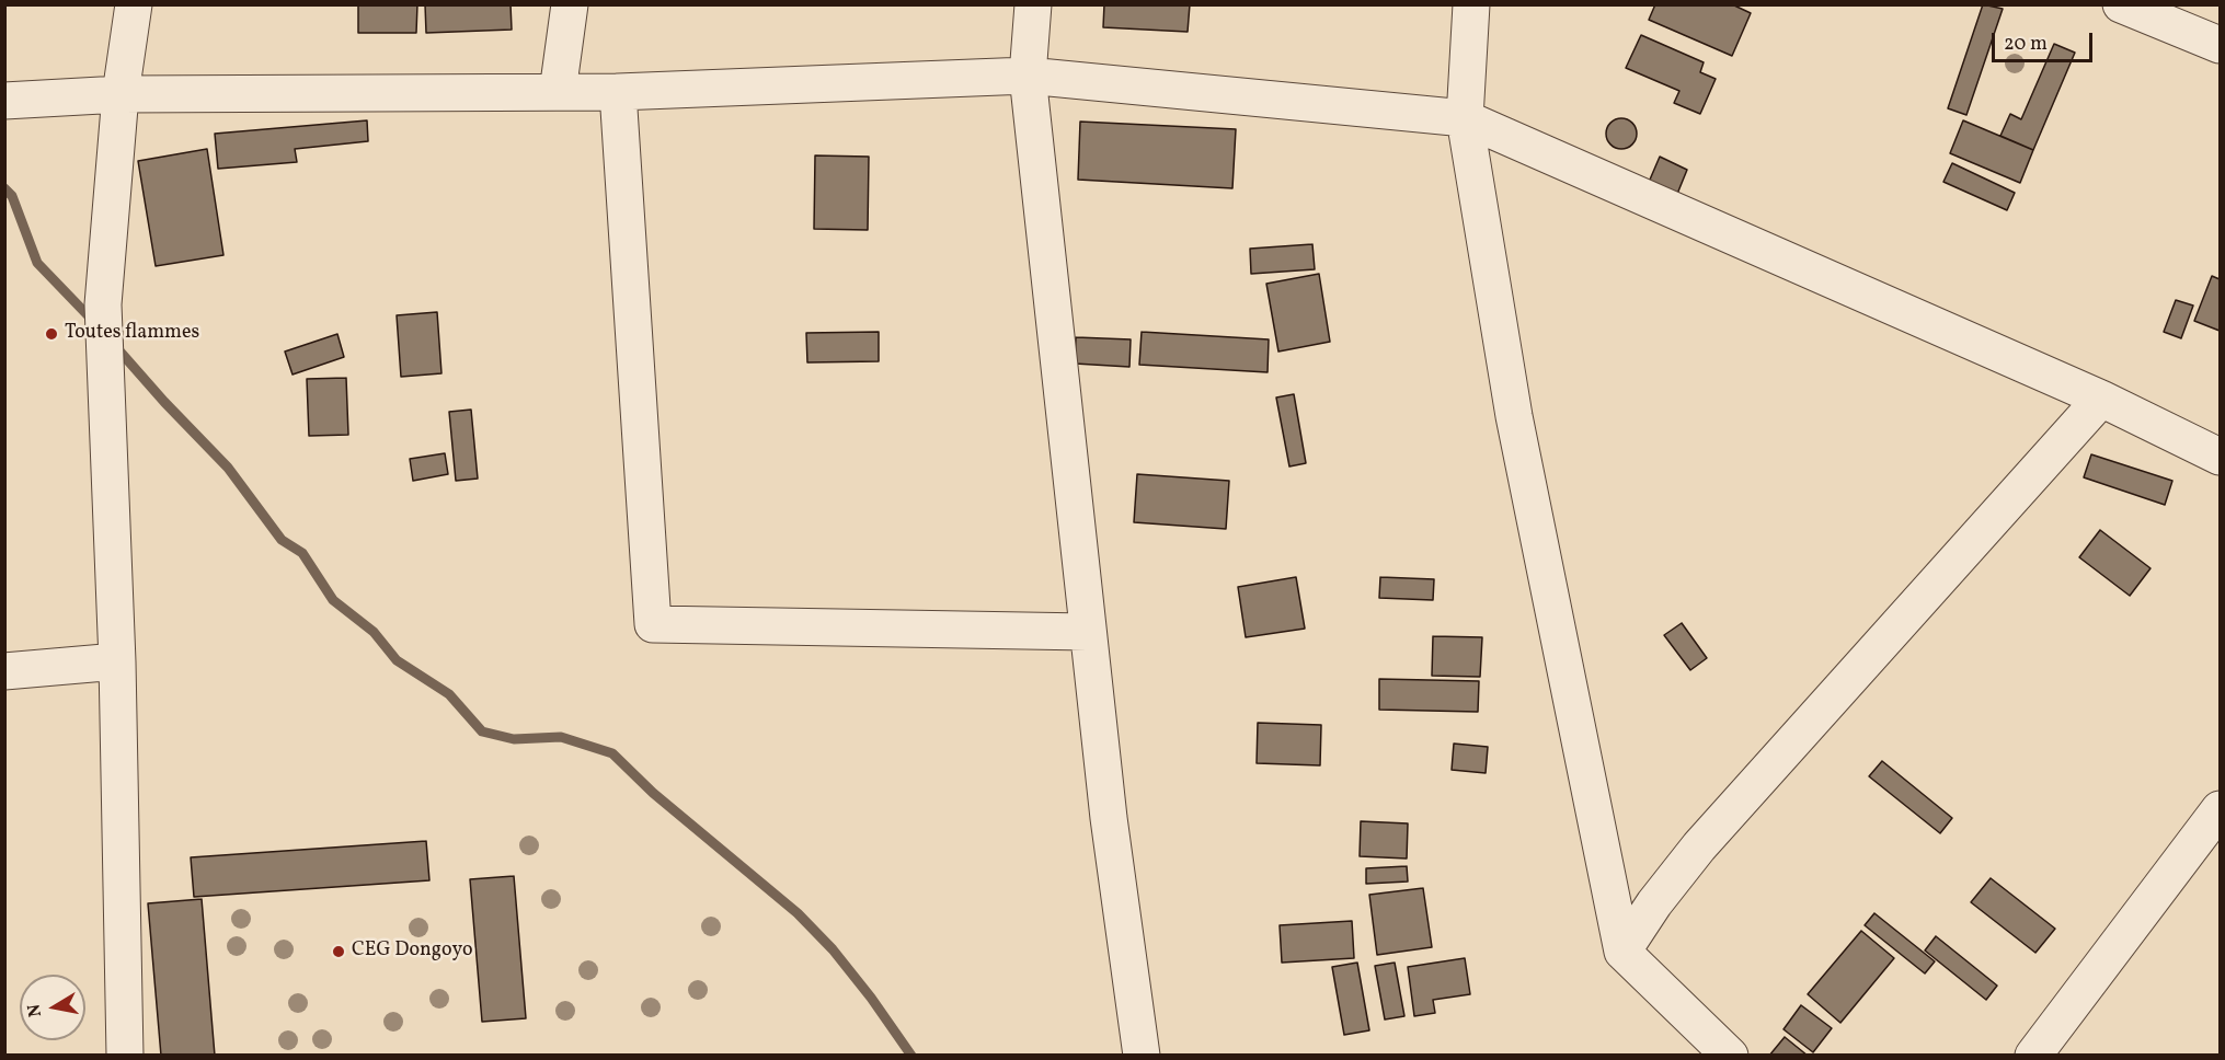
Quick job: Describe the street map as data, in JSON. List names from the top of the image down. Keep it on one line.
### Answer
{"places":["Toutes flammes","CEG Dongoyo"],"scale_bar":"20 m","north":"left"}
